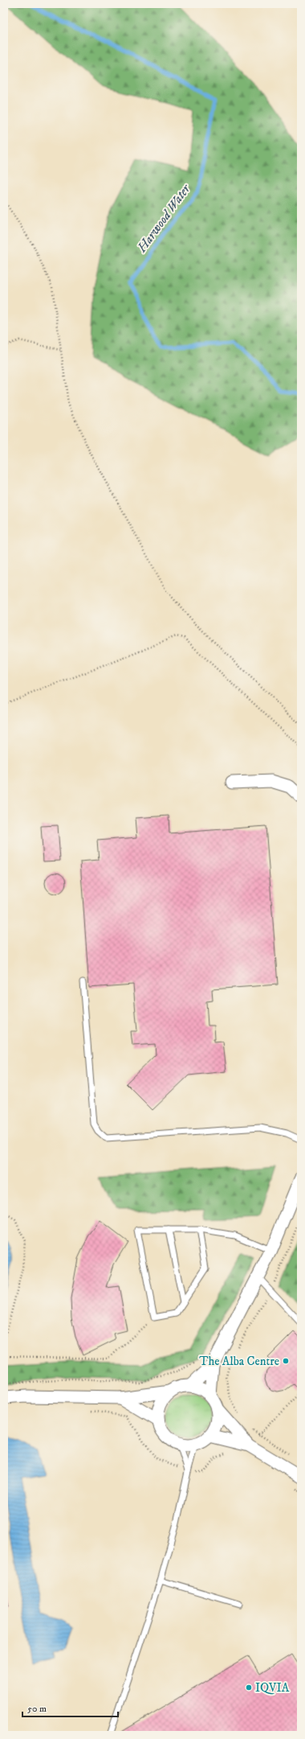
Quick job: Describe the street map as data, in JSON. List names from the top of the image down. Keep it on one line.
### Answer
{"water":["Harwood Water"],"places":["The Alba Centre","IQVIA"],"scale_bar":"50 m"}
